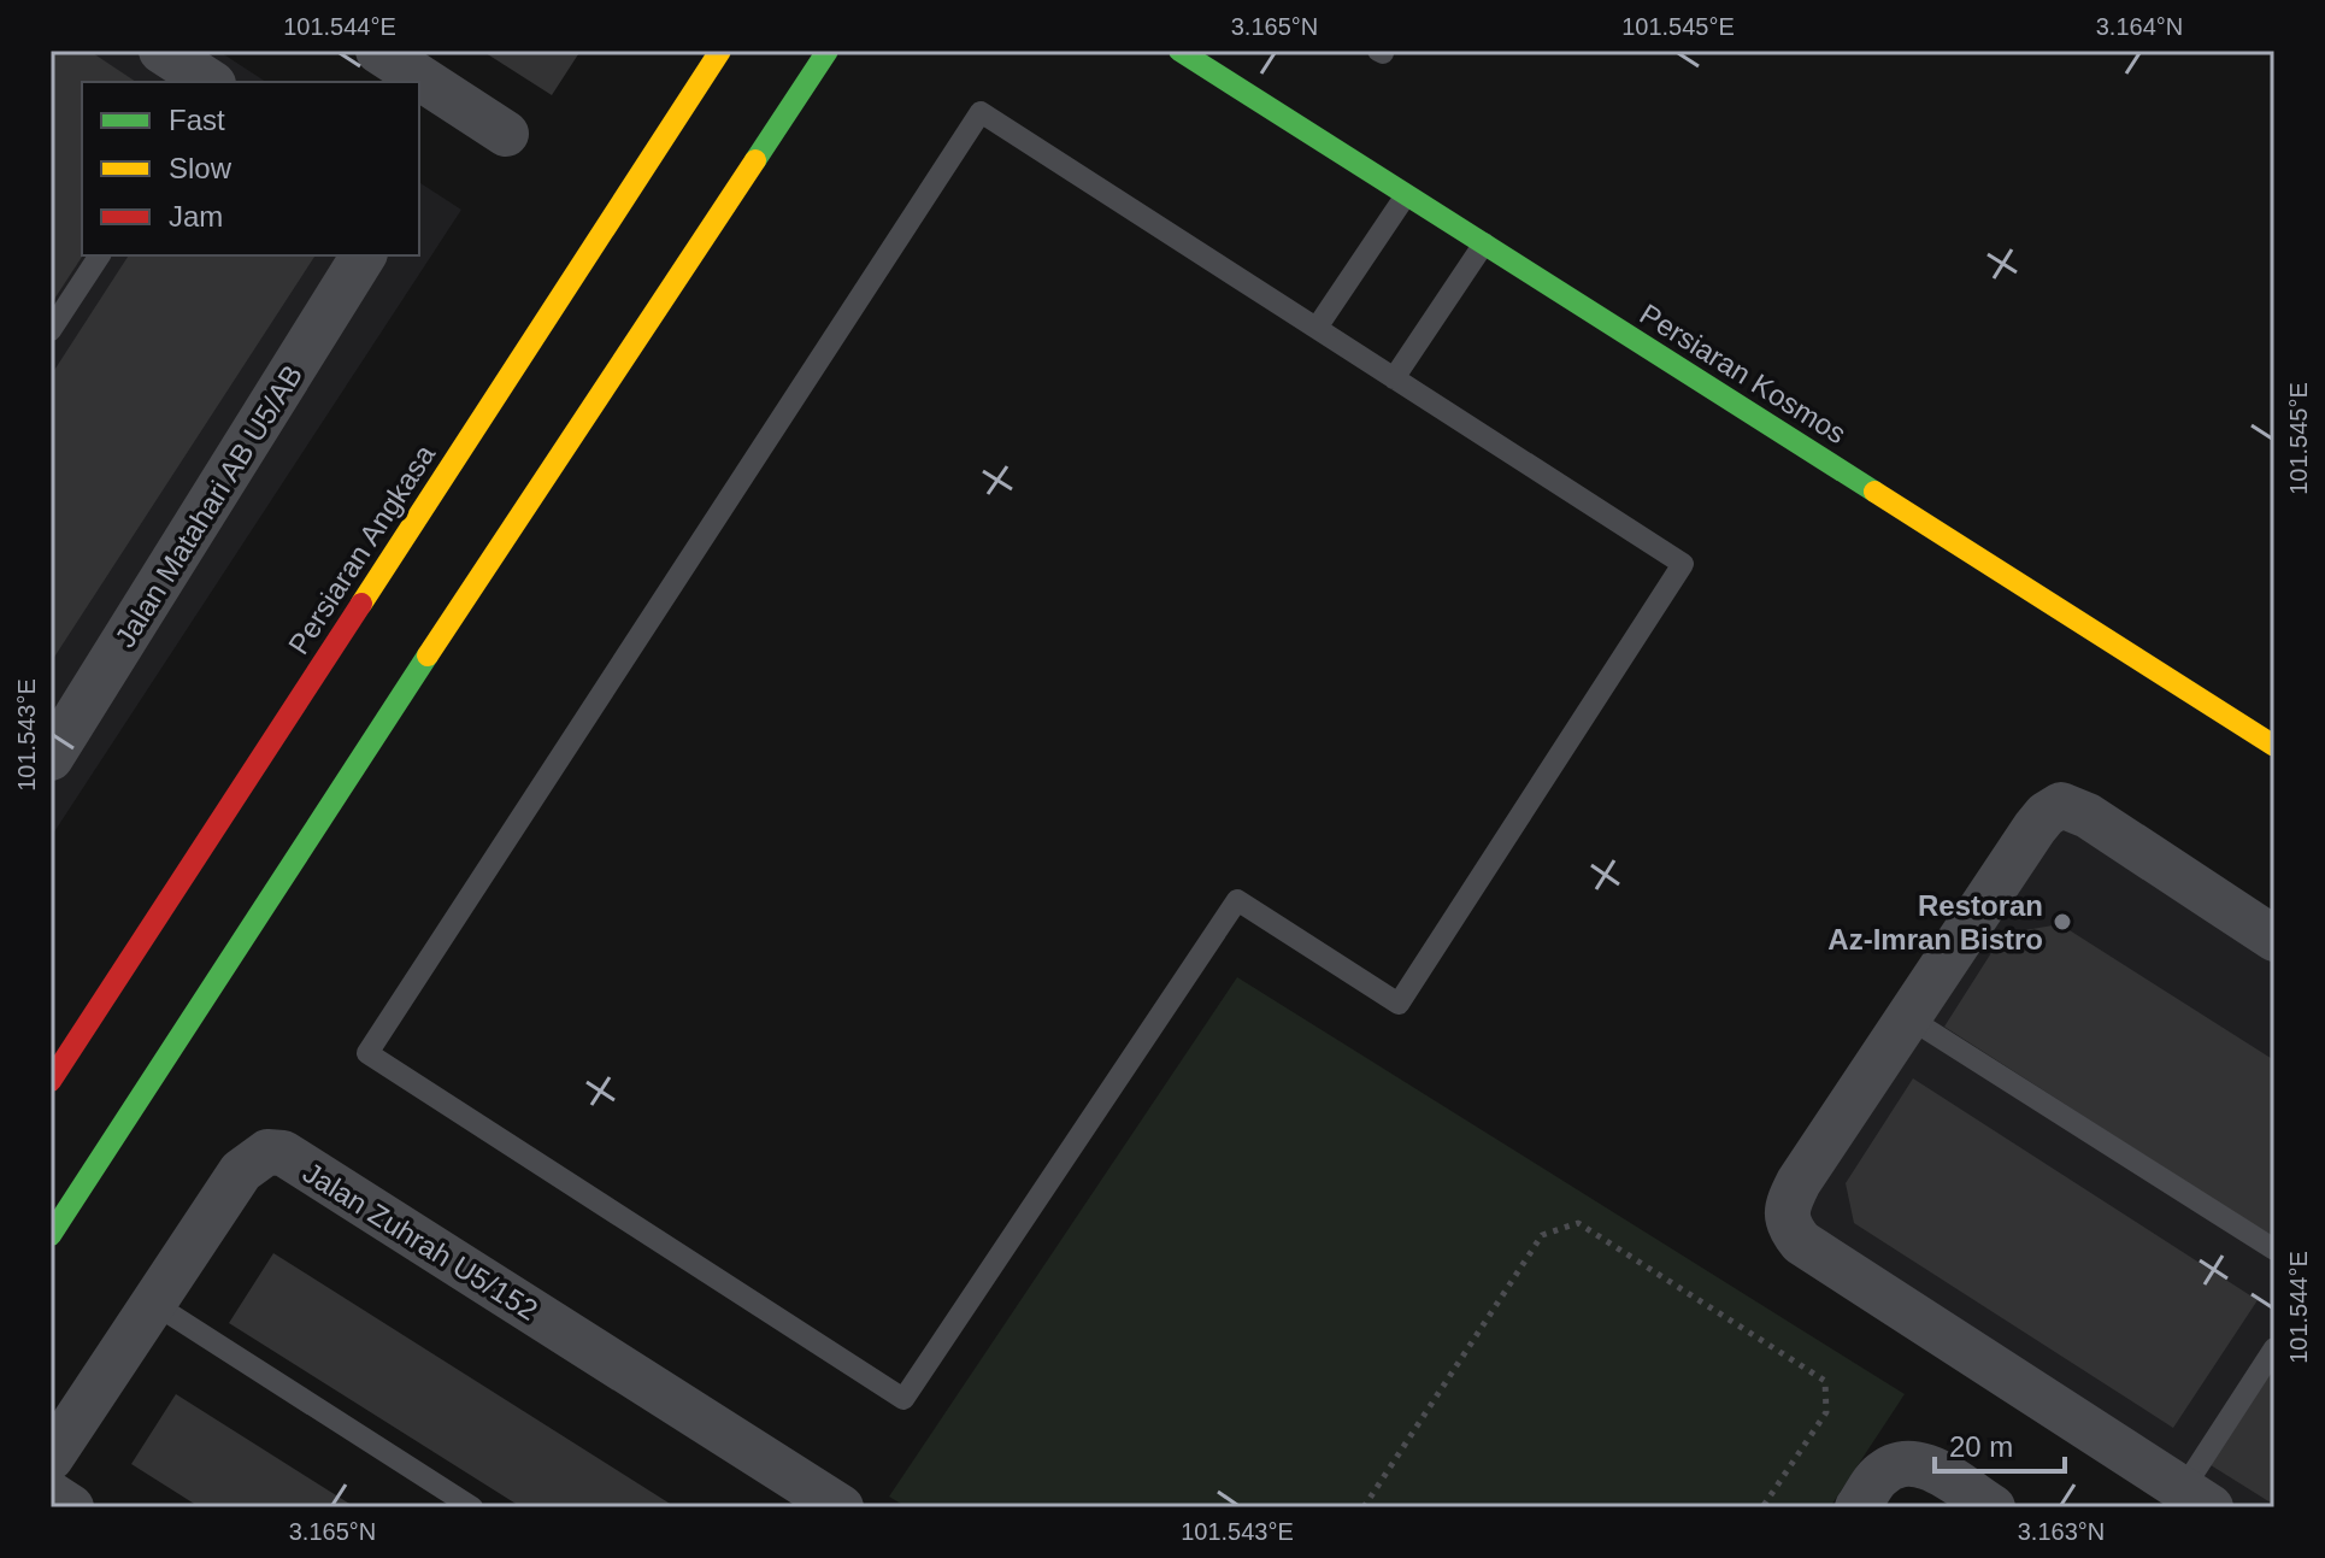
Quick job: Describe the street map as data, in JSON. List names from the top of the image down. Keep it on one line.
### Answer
{"streets":{"street":["Persiaran Kosmos","Jalan Matahari AB U5/AB","Persiaran Angkasa","Jalan Zuhrah U5/152"]},"places":["Restoran Az-Imran Bistro"],"legend":["Fast","Slow","Jam"],"scale_bar":"20 m","coordinates":["101.544°E","3.165°N","101.545°E","3.164°N","101.543°E","3.163°N"]}
